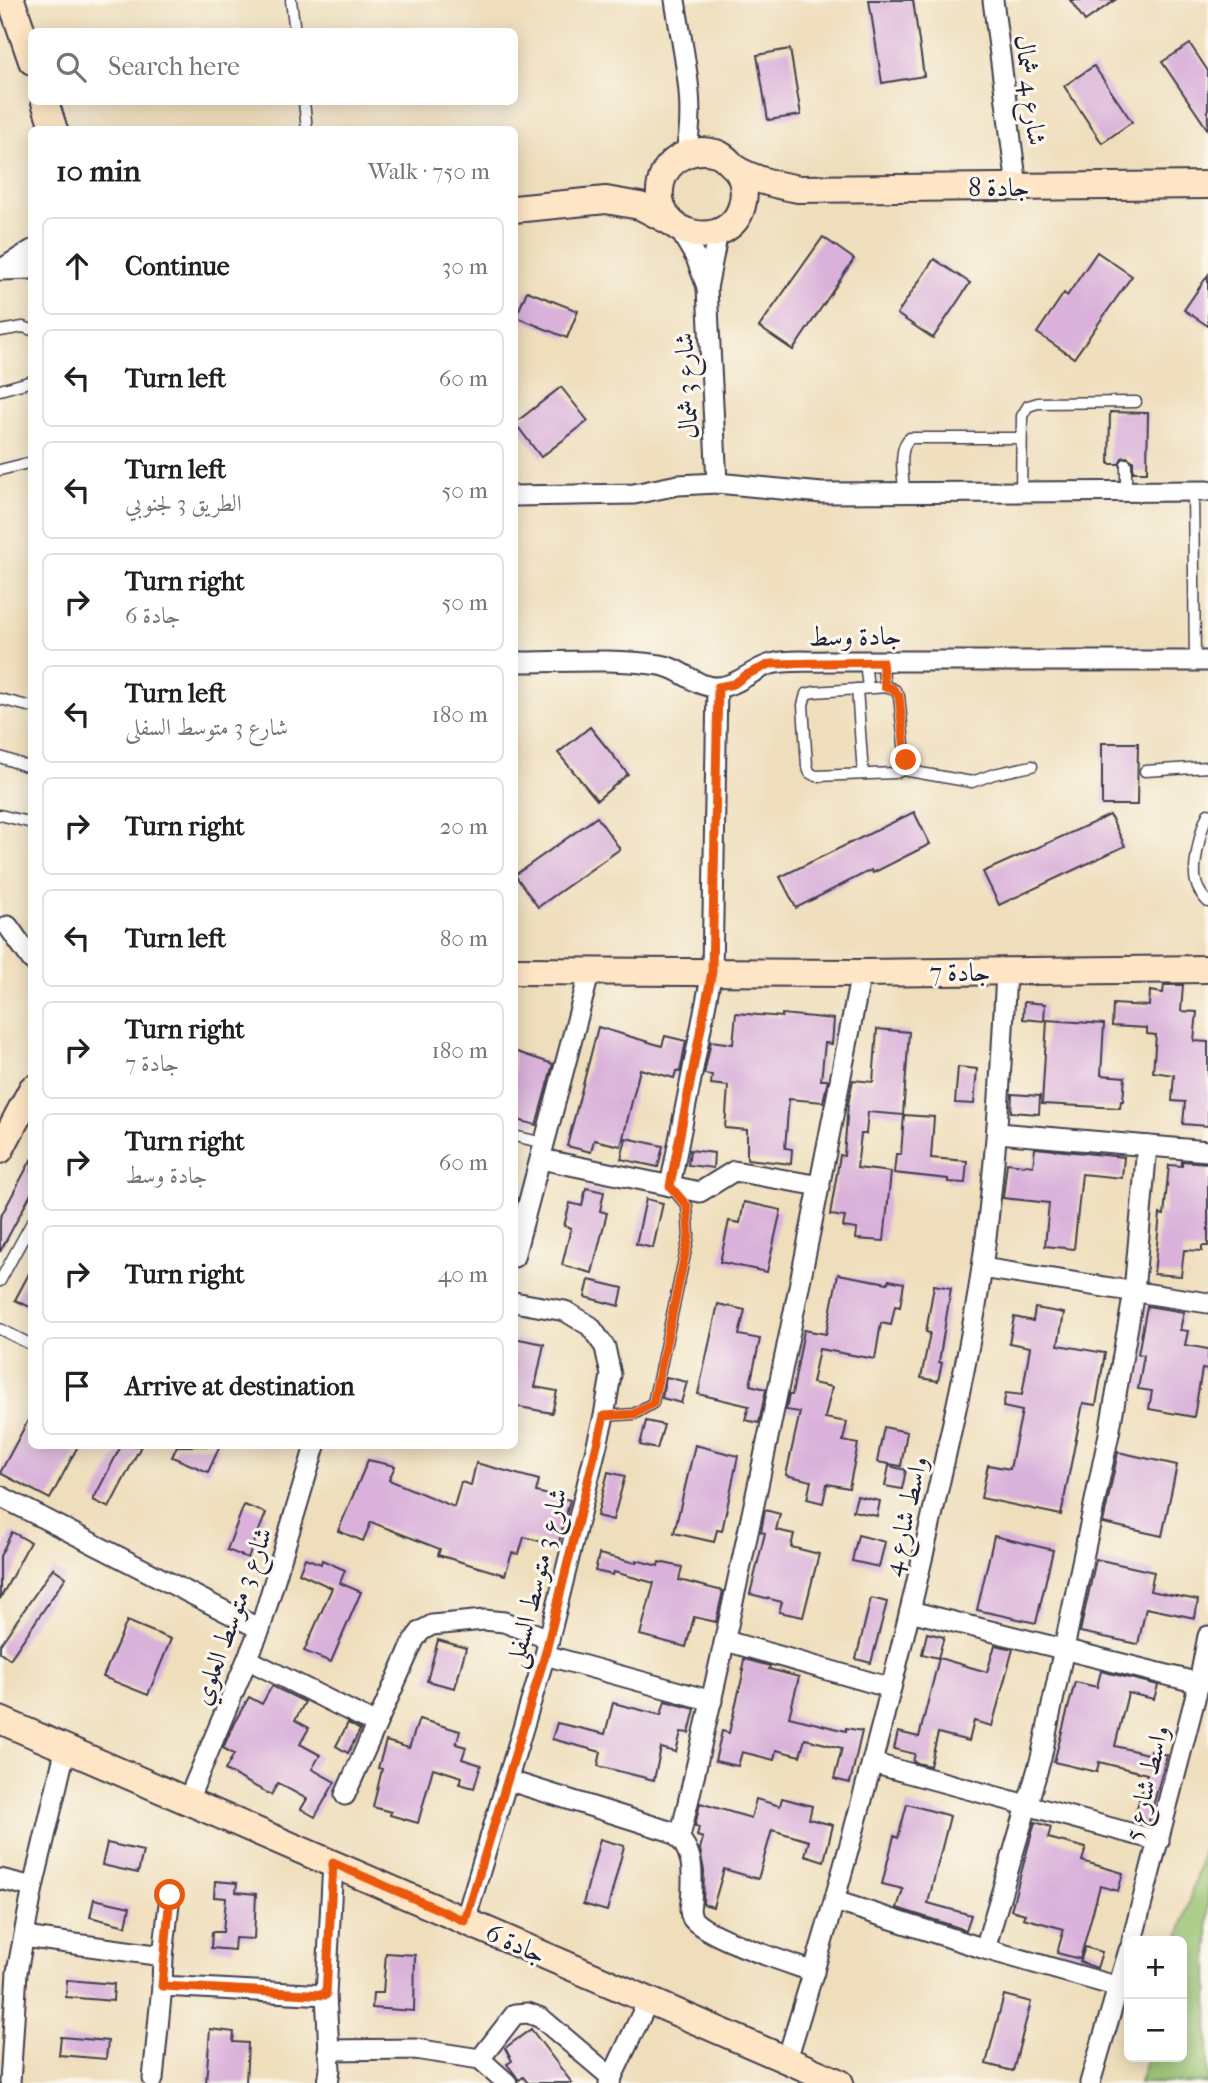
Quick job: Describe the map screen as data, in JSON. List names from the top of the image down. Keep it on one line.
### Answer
{"streets":{"main road":["جادة 8","جادة 7","جادة 6"],"street":["شارع 4 شمال","شارع 3 شمال","جادة وسط","واسط شارع 4","شارع 3 متوسط السفلى","شارع 3 متوسط العلوي","واسط شارع 5"]},"crossings":[["شارع 4 شمال","جادة 8"],["جادة 8","شارع 3 شمال"],["جادة 7","واسط شارع 4"],["واسط شارع 4","جادة 6"],["شارع 3 متوسط السفلى","جادة 6"],["شارع 3 متوسط العلوي","جادة 6"]],"page":{"search":"Search here","heading":["10 min","Walk · 750 m"],"list":[["Continue","30 m"],["Turn left","60 m"],["Turn left","الطريق 3 لجنوبي","50 m"],["Turn right","جادة 6","50 m"],["Turn left","شارع 3 متوسط السفلى","180 m"],["Turn right","20 m"],["Turn left","80 m"],["Turn right","جادة 7","180 m"],["Turn right","جادة وسط","60 m"],["Turn right","40 m"],"Arrive at destination"],"map_buttons":["+","−"]}}
